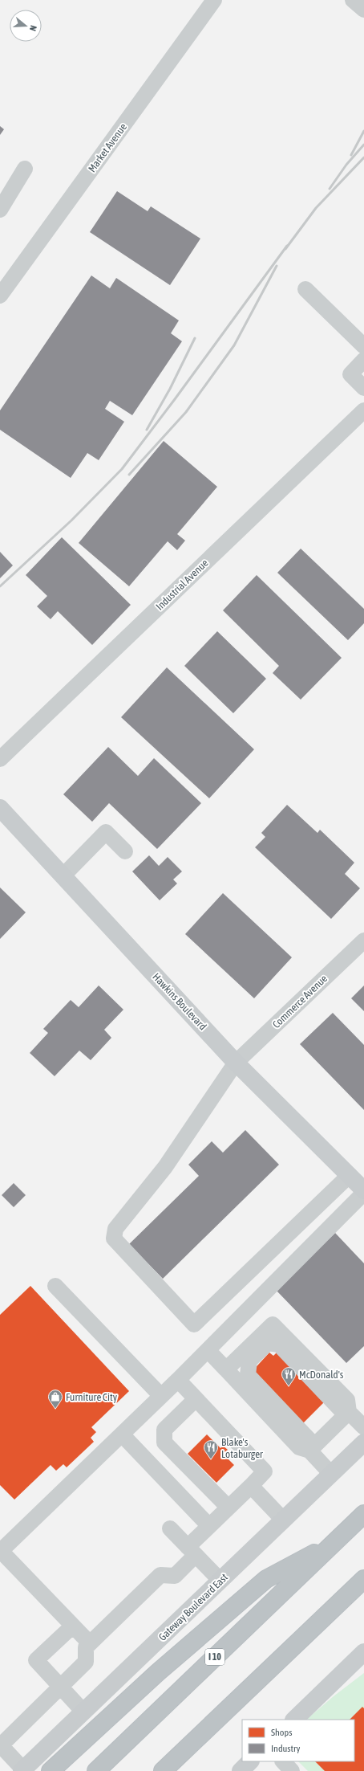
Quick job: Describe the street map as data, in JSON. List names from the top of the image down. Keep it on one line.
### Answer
{"streets":{"highway":["I 10"],"main road":["Hawkins Boulevard","Gateway Boulevard East"],"street":["Market Avenue","Industrial Avenue","Commerce Avenue"]},"crossings":[["Hawkins Boulevard","Commerce Avenue"]],"places":{"restaurant":["McDonald's","Blake's Lotaburger"],"shop":["Furniture City"]},"legend":["Shops","Industry"],"north":"right"}
